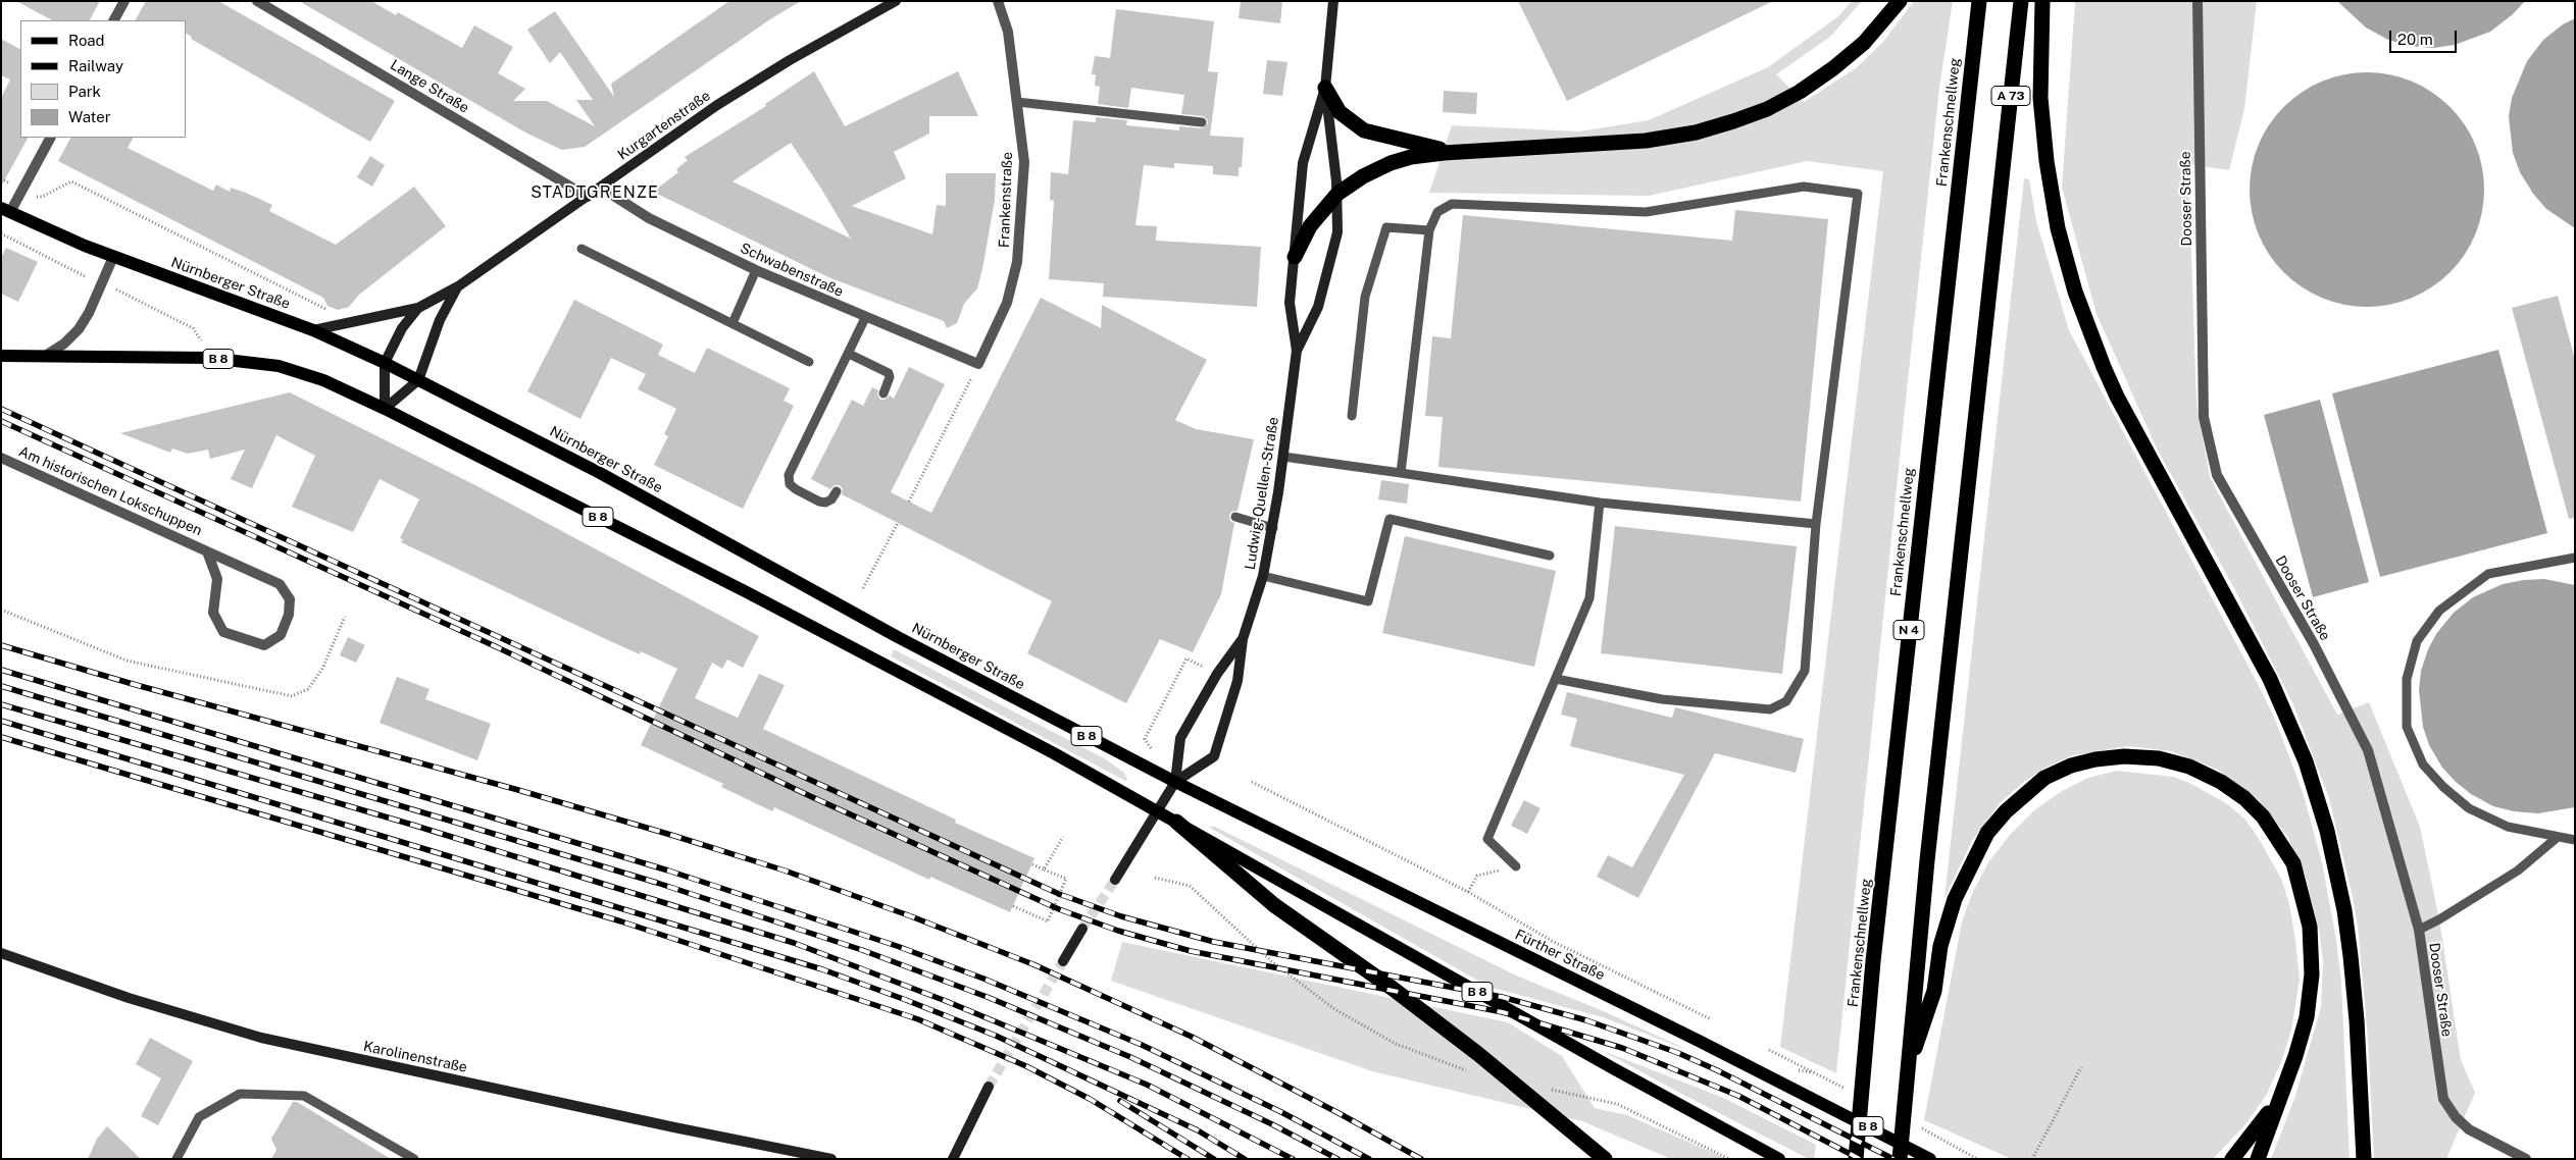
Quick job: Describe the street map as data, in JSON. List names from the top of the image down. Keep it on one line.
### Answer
{"streets":{"highway":["A 73","Frankenschnellweg","N 4"],"main road":["Nürnberger Straße","B 8","Fürther Straße"],"street":["Lange Straße","Kurgartenstraße","Dooser Straße","Frankenstraße","Schwabenstraße","Am historischen Lokschuppen","Ludwig-Quellen-Straße","Karolinenstraße"]},"crossings":[["Lange Straße","Kurgartenstraße"],["Kurgartenstraße","Schwabenstraße"],["Kurgartenstraße","Nürnberger Straße"],["Kurgartenstraße","B 8"],["Frankenstraße","Schwabenstraße"],["Nürnberger Straße","Ludwig-Quellen-Straße"],["Nürnberger Straße","Fürther Straße"],["Ludwig-Quellen-Straße","Fürther Straße"]],"districts":["STADTGRENZE"],"legend":["Road","Railway","Park","Water"],"scale_bar":"20 m"}
